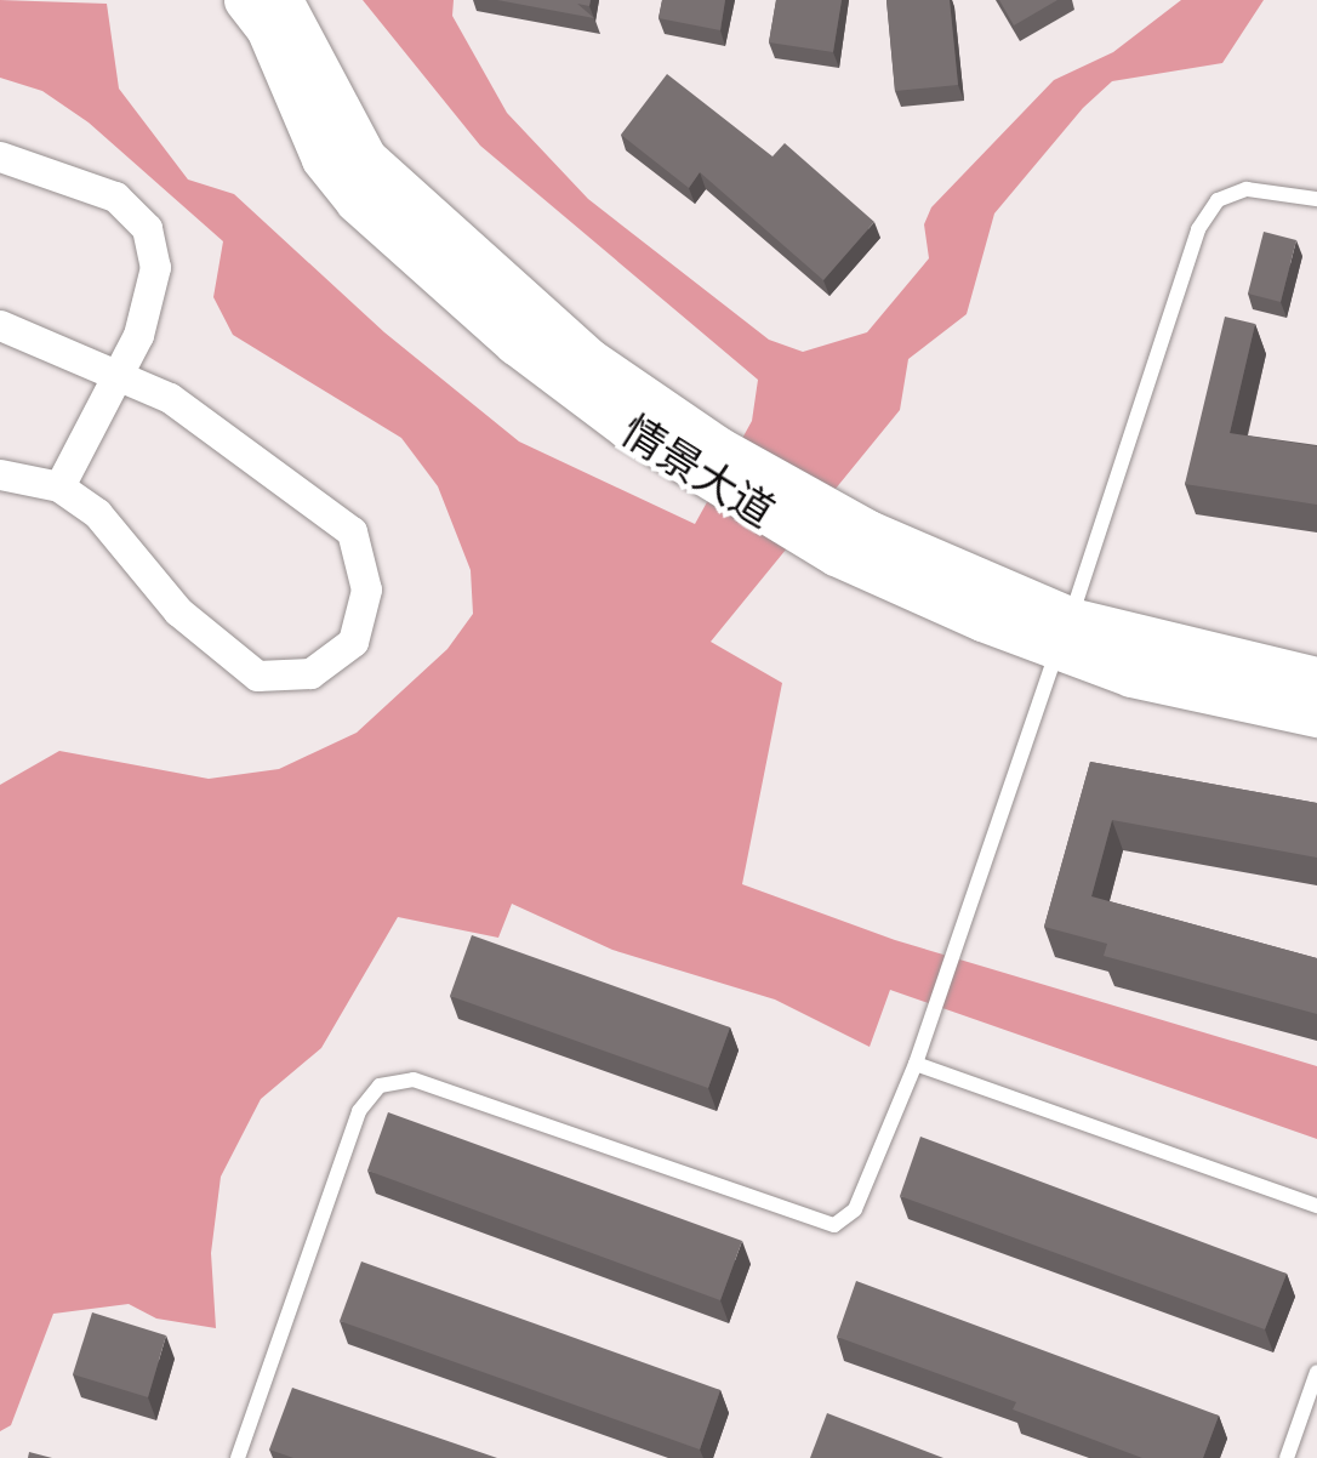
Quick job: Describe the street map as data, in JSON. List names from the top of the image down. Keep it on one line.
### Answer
{"streets":{"street":["情景大道"]}}
